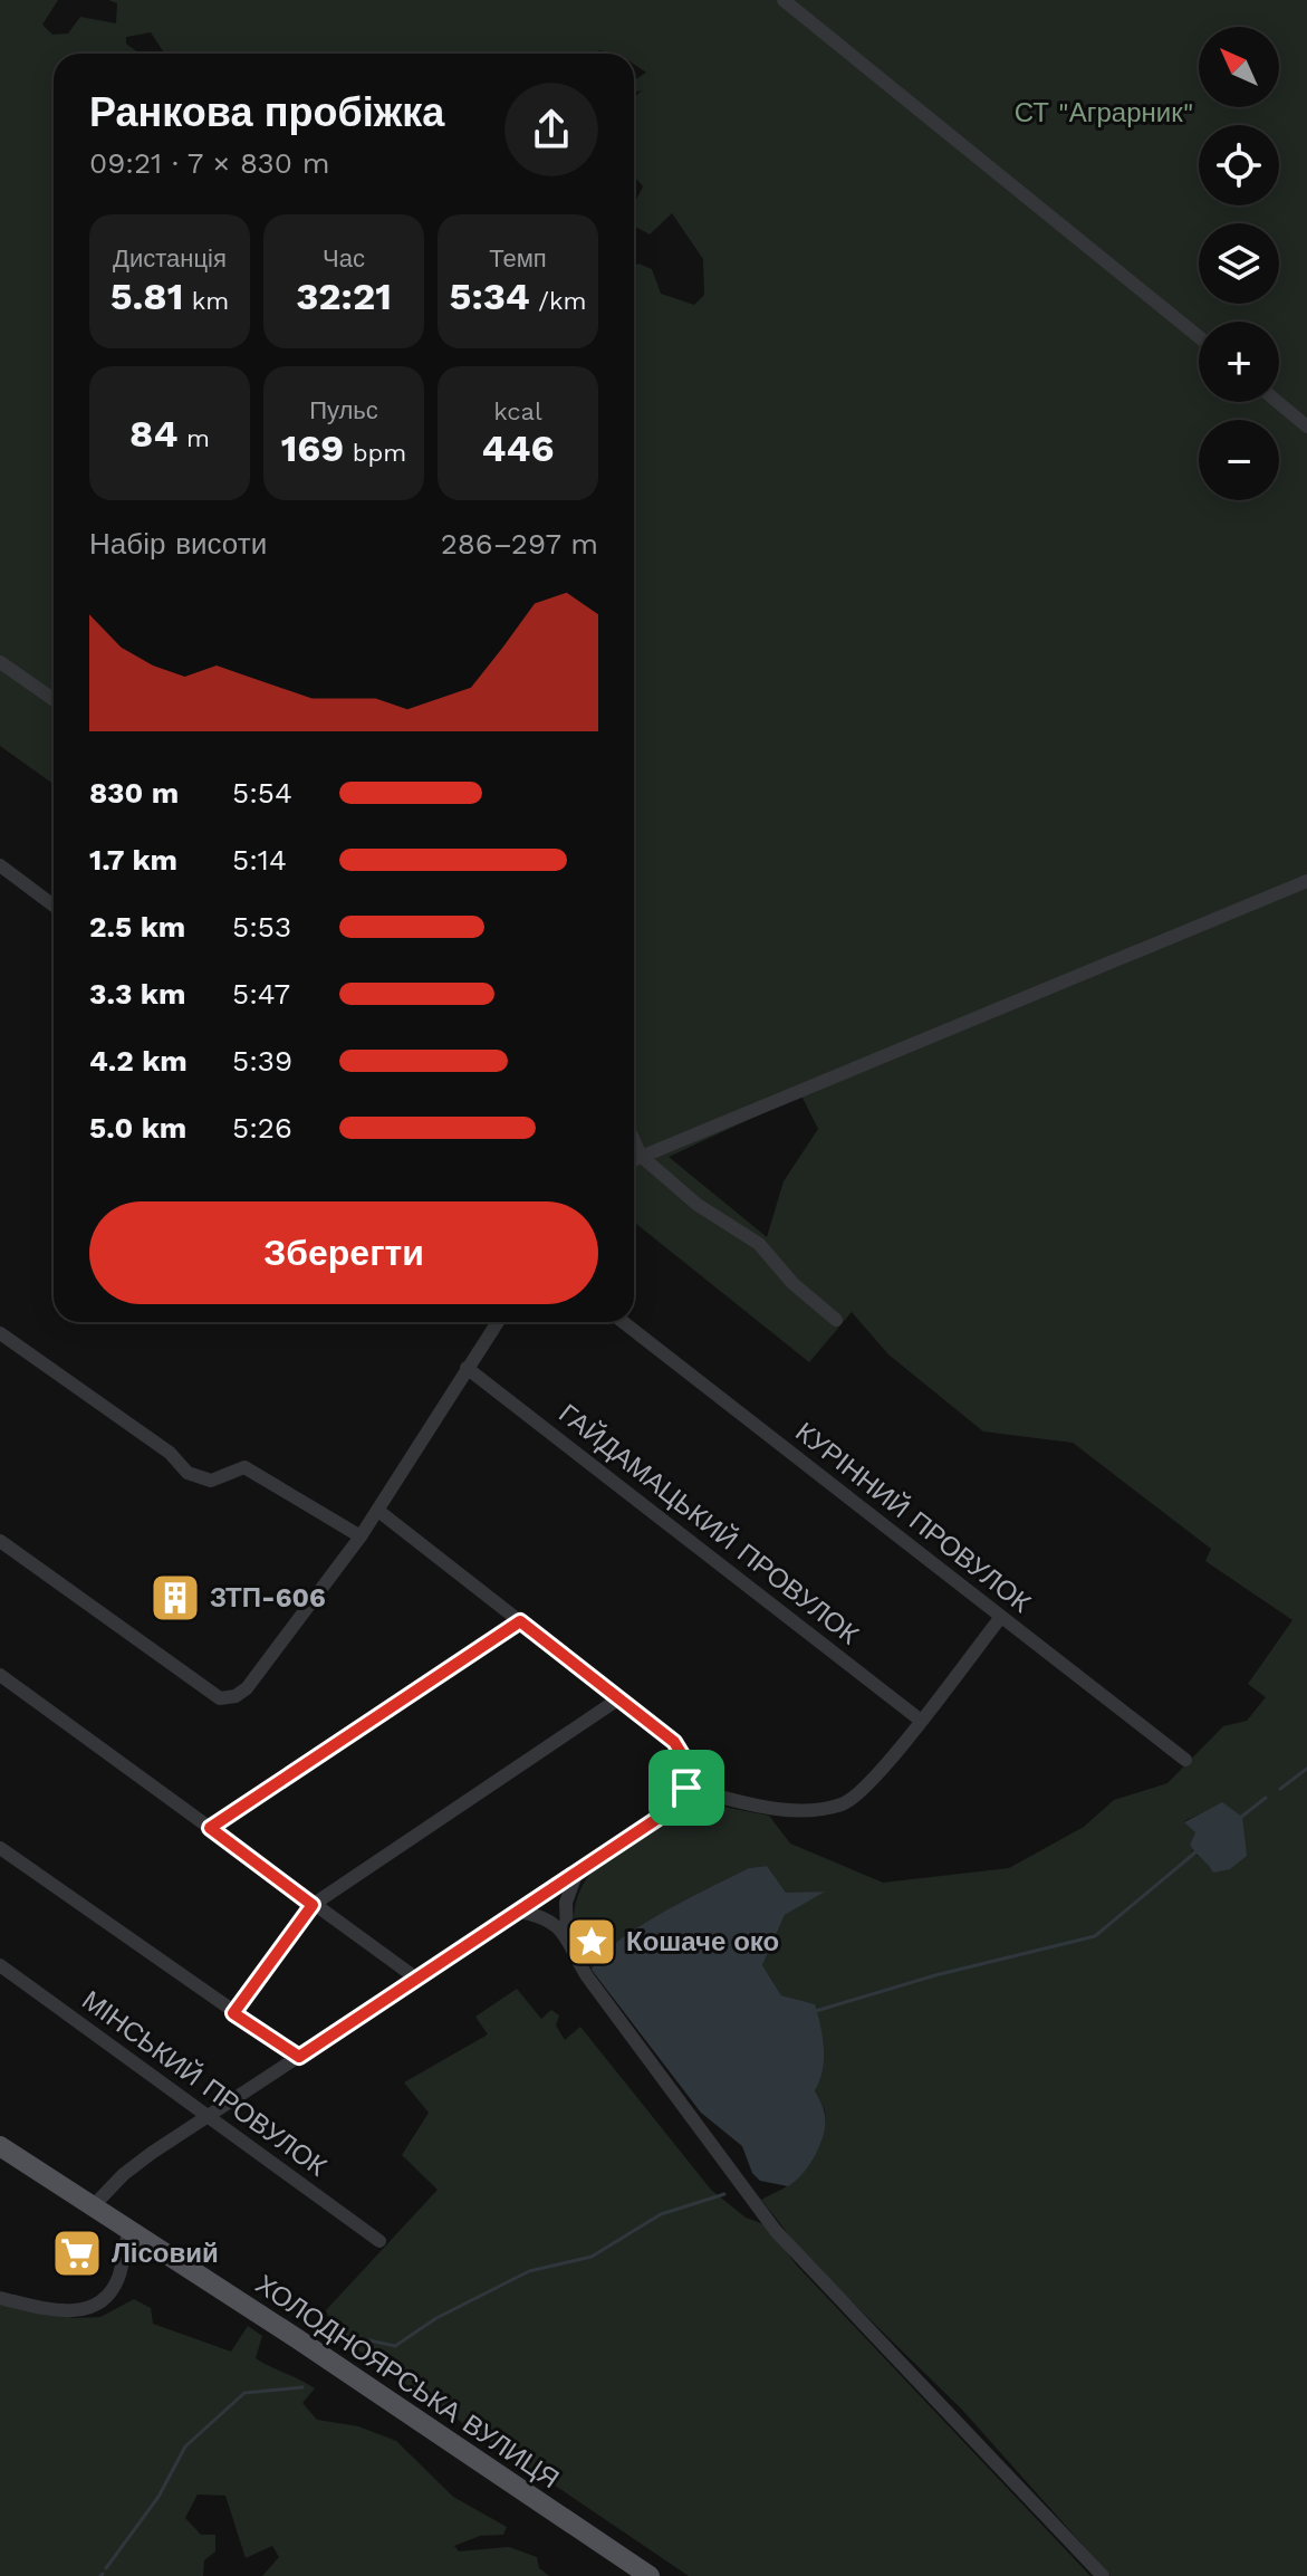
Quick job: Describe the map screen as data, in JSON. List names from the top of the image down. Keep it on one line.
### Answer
{"streets":{"main road":["ХОЛОДНОЯРСЬКА ВУЛИЦЯ"],"street":["КУРІННИЙ ПРОВУЛОК","ГАЙДАМАЦЬКИЙ ПРОВУЛОК","МІНСЬКИЙ ПРОВУЛОК"]},"parks":["СТ \"Аграрник\""],"places":{"building":["ЗТП-606"],"place":["Кошаче око"],"supermarket":["Лісовий"]},"north":"top left","page":{"map_buttons":["+","−"],"heading":["Ранкова пробіжка","09:21 · 7 × 830 m"],"stats":[["Дистанція","5.81 km"],["Час","32:21"],["Темп","5:34 /km"],["84 m"],["Пульс","169 bpm"],["kcal","446"]],"chart":["Набір висоти","286–297 m"],"list":[{"name":"830 m","note":"5:54"},{"name":"1.7 km","note":"5:14"},{"name":"2.5 km","note":"5:53"},{"name":"3.3 km","note":"5:47"},{"name":"4.2 km","note":"5:39"},{"name":"5.0 km","note":"5:26"}],"buttons":"Зберегти"}}
